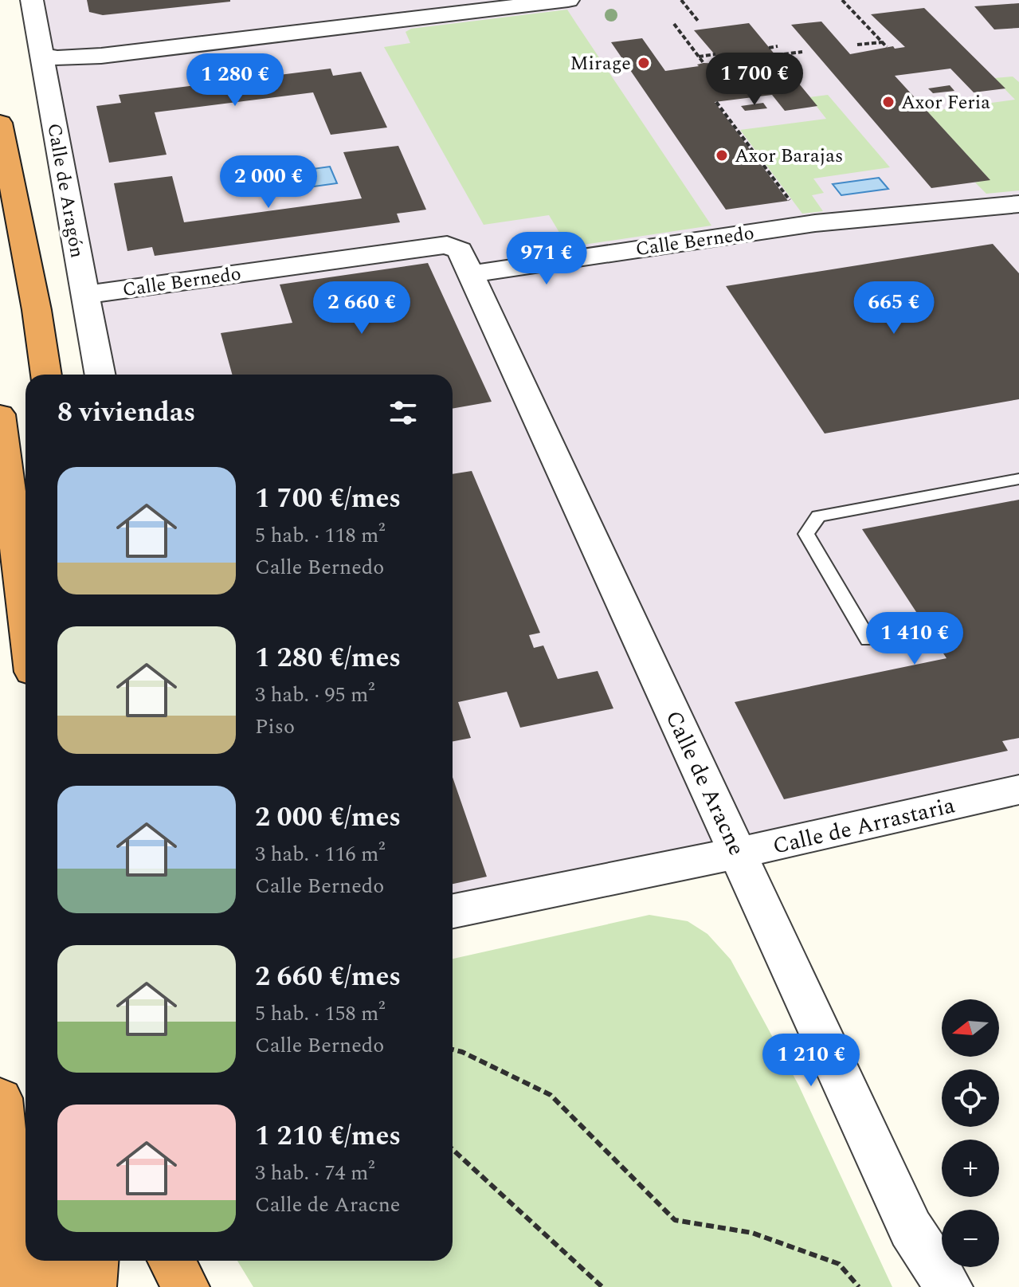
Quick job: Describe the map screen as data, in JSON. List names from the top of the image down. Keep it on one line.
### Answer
{"streets":{"street":["Calle de Aragón","Calle Bernedo","Calle de Aracne","Calle de Arrastaria"]},"crossings":[["Calle de Aragón","Calle Bernedo"],["Calle Bernedo","Calle de Aracne"],["Calle de Aracne","Calle de Arrastaria"]],"places":["Mirage","Axor Feria","Axor Barajas"],"north":"left","page":{"price":["1 700 €","1 280 €","2 000 €","971 €","2 660 €","665 €","1 410 €","1 210 €"],"heading":"8 viviendas","list":[{"name":"1 700 €/mes","note":"5 hab. · 118 m² · Calle Bernedo"},{"name":"1 280 €/mes","note":"3 hab. · 95 m² · Piso"},{"name":"2 000 €/mes","note":"3 hab. · 116 m² · Calle Bernedo"},{"name":"2 660 €/mes","note":"5 hab. · 158 m² · Calle Bernedo"},{"name":"1 210 €/mes","note":"3 hab. · 74 m² · Calle de Aracne"}],"map_buttons":["+","−"]}}
